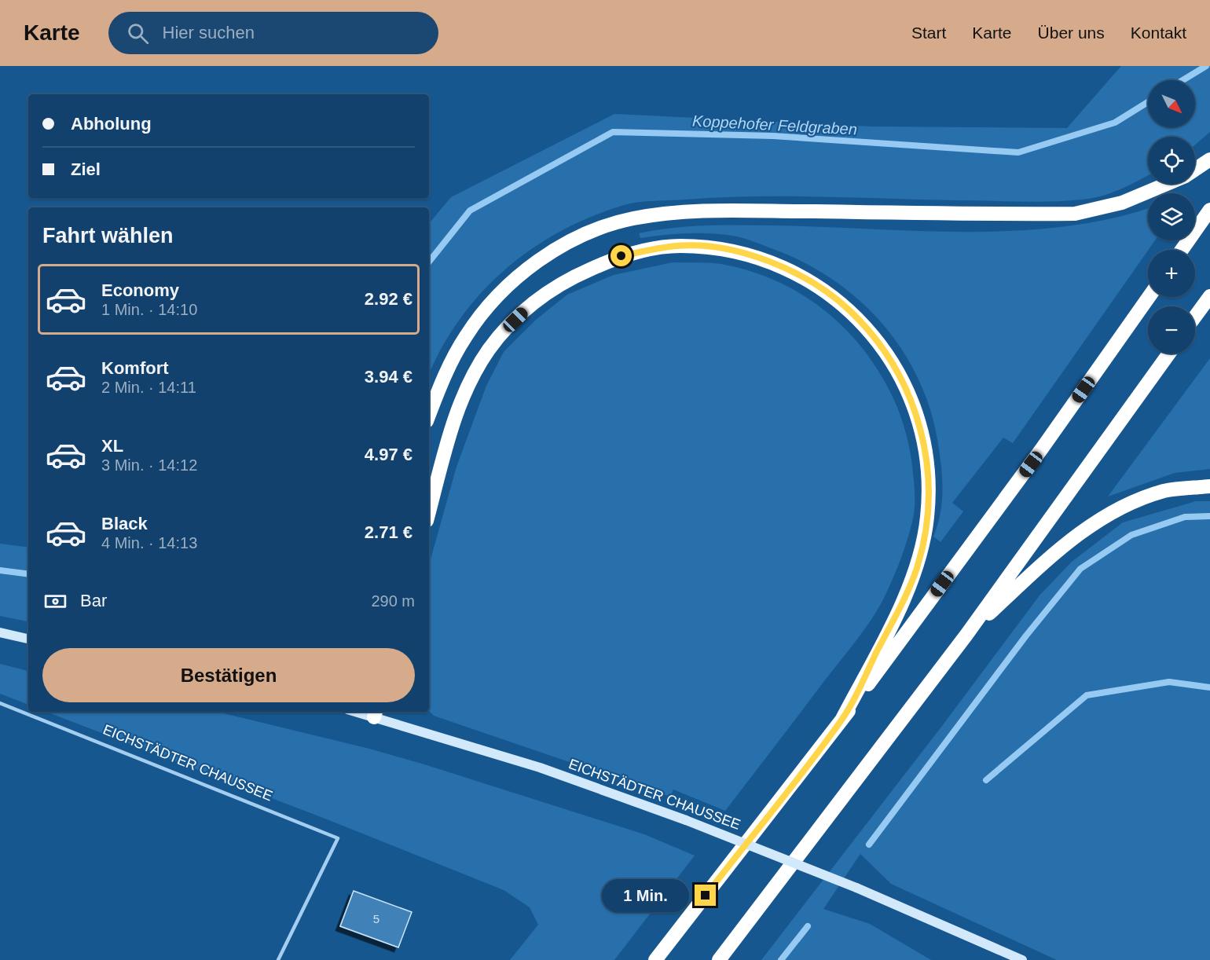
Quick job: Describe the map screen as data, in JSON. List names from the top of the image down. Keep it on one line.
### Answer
{"streets":{"main road":["EICHSTÄDTER CHAUSSEE"]},"water":["Koppehofer Feldgraben"],"house_numbers":["5"],"north":"bottom right","page":{"header":"Karte","search":"Hier suchen","nav":["Start","Karte","Über uns","Kontakt"],"map_buttons":["+","−"],"banner":["Abholung","Ziel"],"heading":"Fahrt wählen","list":[{"name":"Economy","note":"1 Min. · 14:10","value":"2.92 €"},{"name":"Komfort","note":"2 Min. · 14:11","value":"3.94 €"},{"name":"XL","note":"3 Min. · 14:12","value":"4.97 €"},{"name":"Black","note":"4 Min. · 14:13","value":"2.71 €"}],"pay":["Bar","290 m"],"buttons":"Bestätigen","bubble":"1 Min."}}
